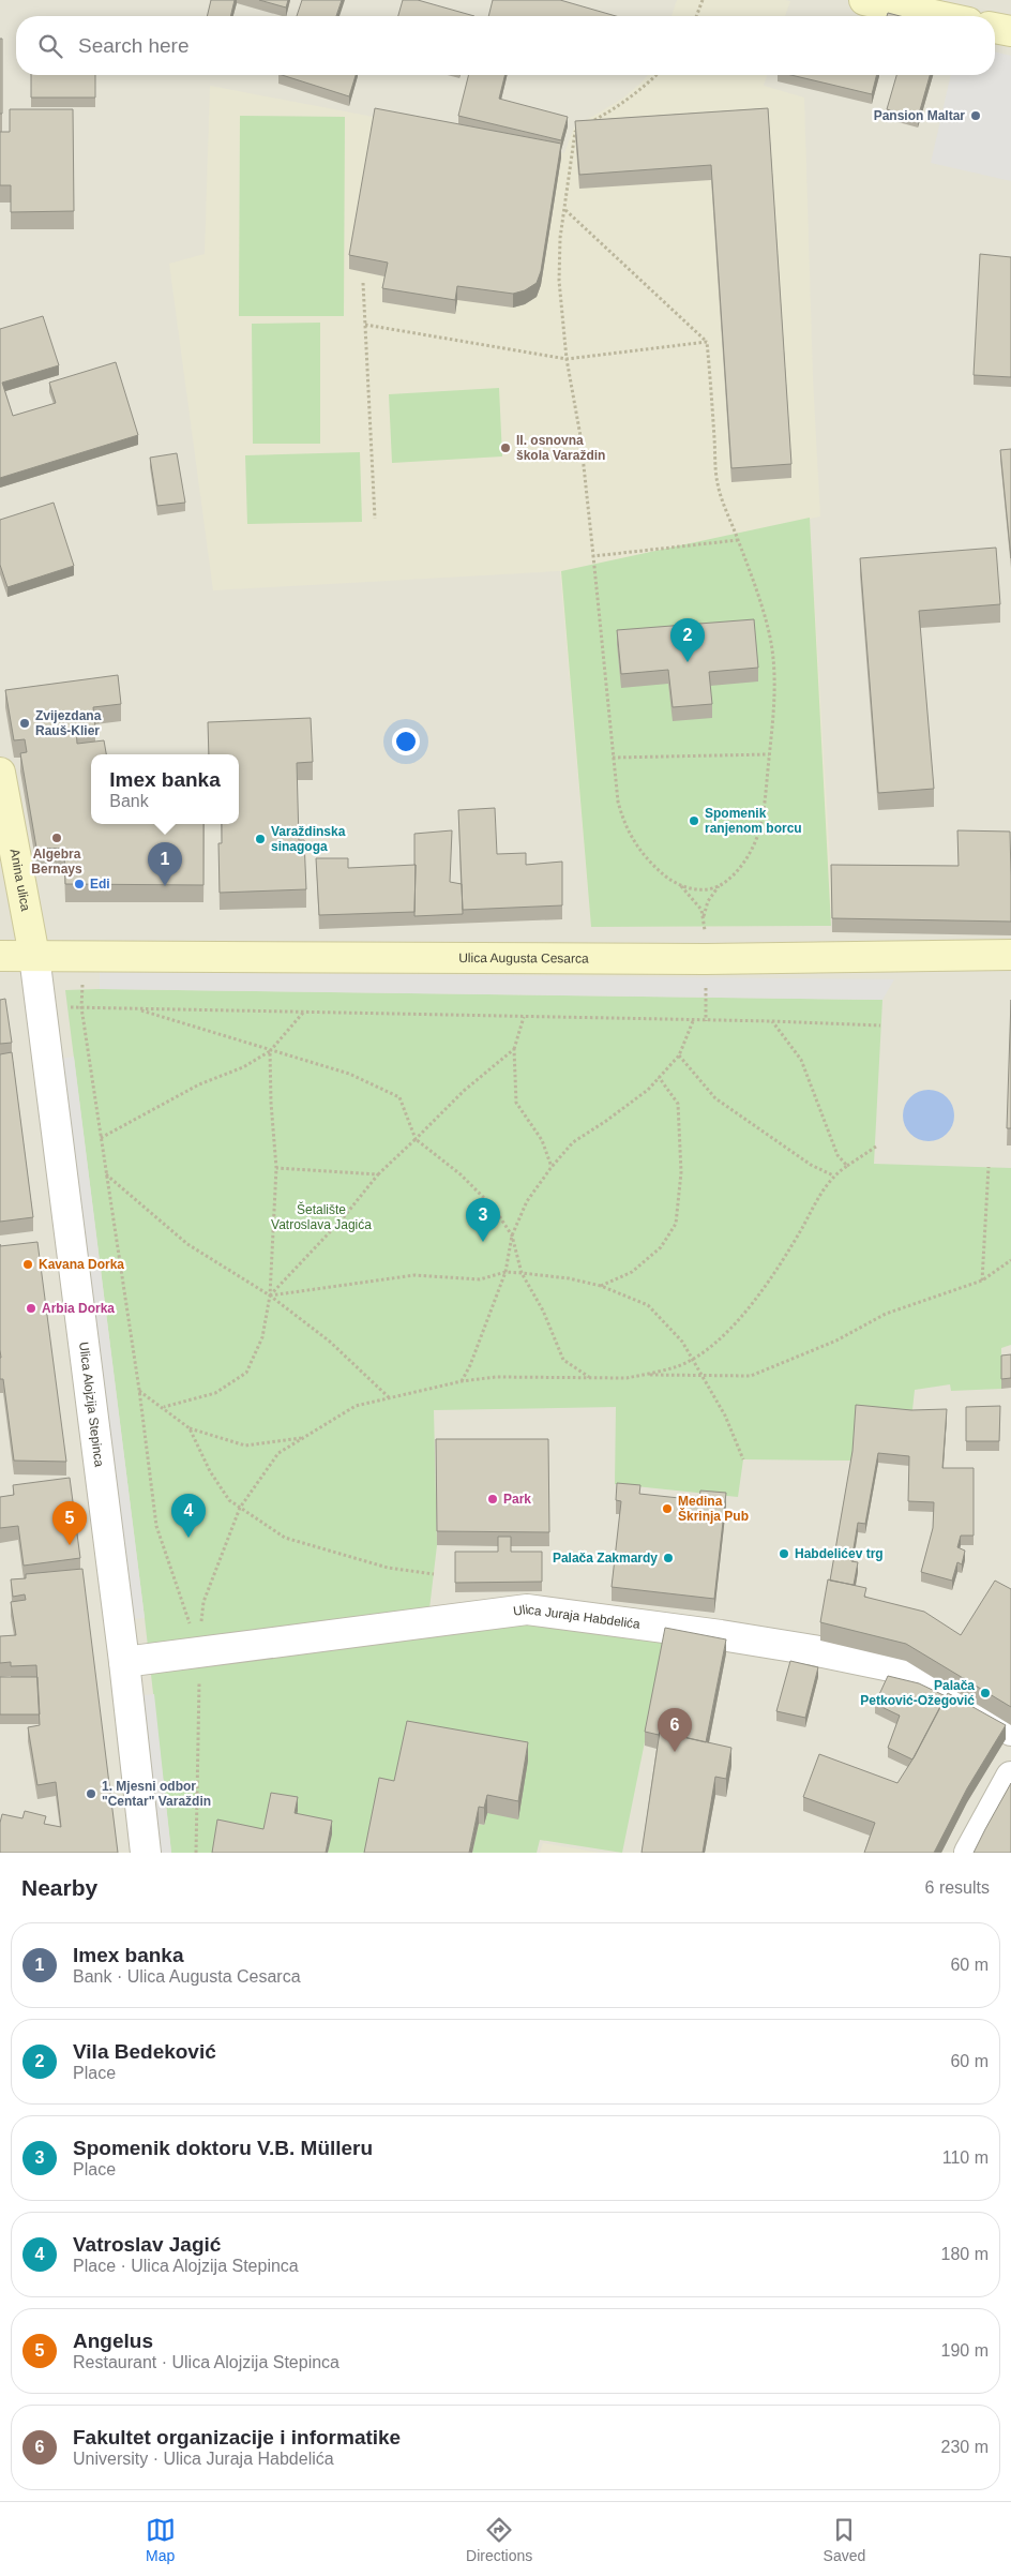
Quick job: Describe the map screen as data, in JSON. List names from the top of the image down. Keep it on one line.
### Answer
{"streets":{"main road":["Anina ulica","Ulica Augusta Cesarca"],"street":["Ulica Alojzija Stepinca","Ulica Juraja Habdelića"]},"crossings":[["Anina ulica","Ulica Augusta Cesarca"],["Anina ulica","Ulica Alojzija Stepinca"],["Ulica Augusta Cesarca","Ulica Alojzija Stepinca"],["Ulica Alojzija Stepinca","Ulica Juraja Habdelića"]],"parks":["Šetalište Vatroslava Jagića"],"places":["Pansion Maltar","II. osnovna škola Varaždin","Zvijezdana Rauš-Klier","Spomenik ranjenom borcu","Algebra Bernays","Varaždinska sinagoga","Edi","Kavana Dorka","Arbia Dorka","Park","Medina Škrinja Pub","Habdelićev trg","Palača Zakmardy","Palača Petković-Ožegović","1. Mjesni odbor \"Centar\" Varaždin"],"page":{"search":"Search here","pins":["2","1","3","4","5","6"],"popup":["Imex banka","Bank"],"heading":["Nearby","6 results"],"list":[{"mark":"1","name":"Imex banka","note":"Bank · Ulica Augusta Cesarca","value":"60 m"},{"mark":"2","name":"Vila Bedeković","note":"Place","value":"60 m"},{"mark":"3","name":"Spomenik doktoru V.B. Mülleru","note":"Place","value":"110 m"},{"mark":"4","name":"Vatroslav Jagić","note":"Place · Ulica Alojzija Stepinca","value":"180 m"},{"mark":"5","name":"Angelus","note":"Restaurant · Ulica Alojzija Stepinca","value":"190 m"},{"mark":"6","name":"Fakultet organizacije i informatike","note":"University · Ulica Juraja Habdelića","value":"230 m"}],"nav":["Map","Directions","Saved"]}}
